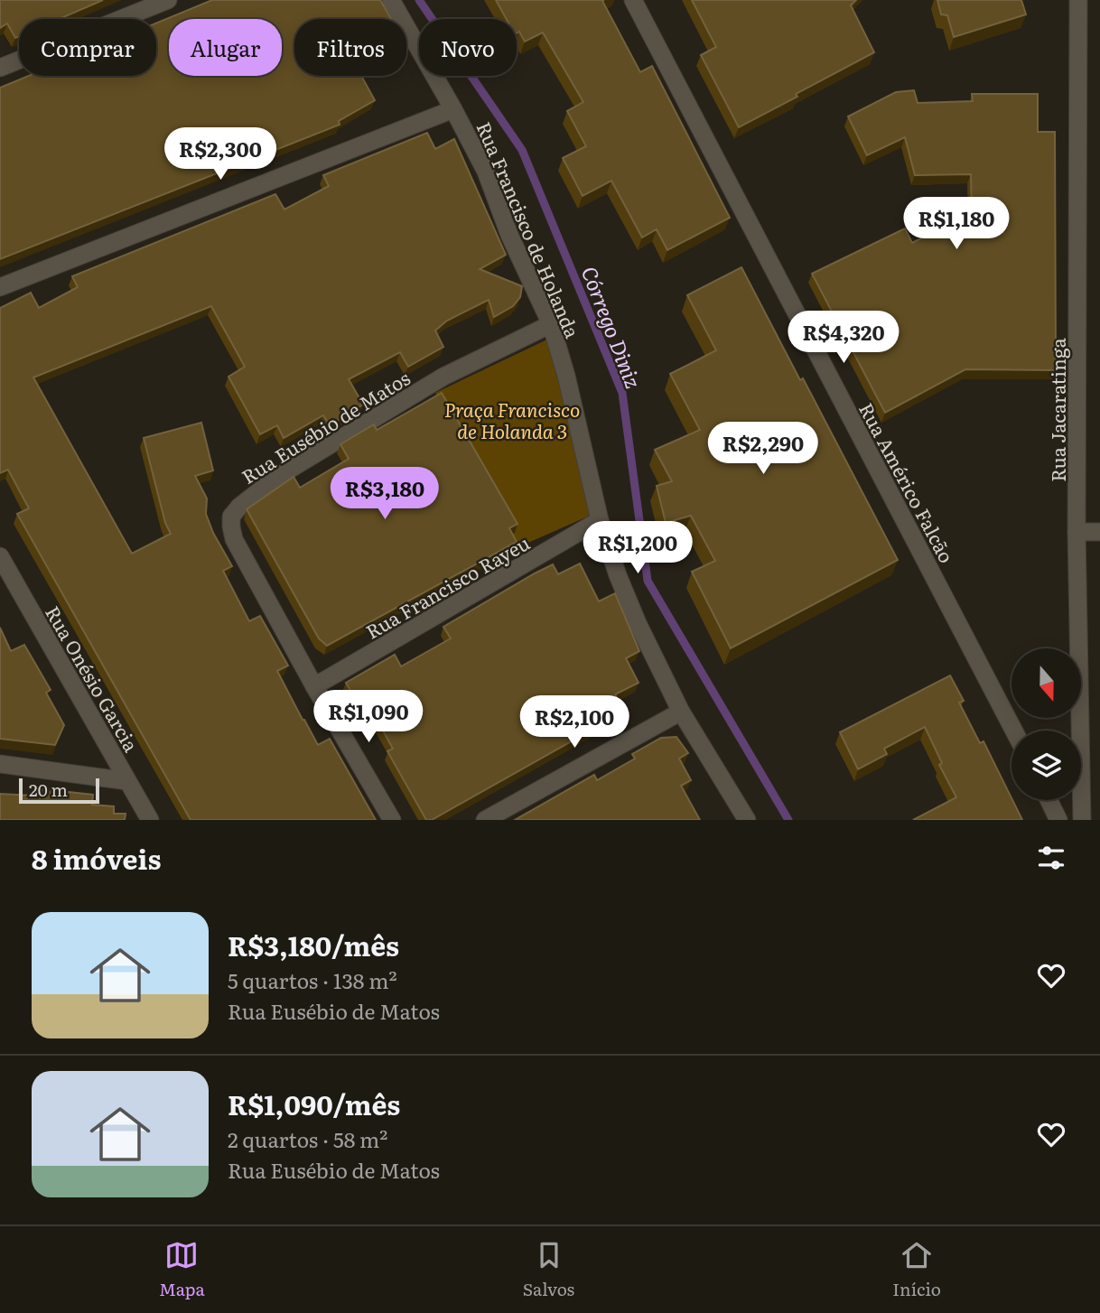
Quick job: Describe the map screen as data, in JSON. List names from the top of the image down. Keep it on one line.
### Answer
{"streets":{"street":["Rua Francisco de Holanda","Rua Jacaratinga","Rua Eusébio de Matos","Rua Américo Falcão","Rua Francisco Rayeu","Rua Onésio Garcia"]},"crossings":[["Rua Francisco de Holanda","Rua Eusébio de Matos"],["Rua Francisco de Holanda","Rua Francisco Rayeu"],["Rua Eusébio de Matos","Rua Francisco Rayeu"]],"water":["Córrego Diniz"],"parks":["Praça Francisco de Holanda 3"],"scale_bar":"20 m","north":"bottom","page":{"chip":["Comprar","Alugar","Filtros","Novo"],"price":["R$2,300","R$1,180","R$4,320","R$2,290","R$3,180","R$1,200","R$1,090","R$2,100"],"scale":"20 m","heading":"8 imóveis","list":[{"name":"R$3,180/mês","note":"5 quartos · 138 m² · Rua Eusébio de Matos"},{"name":"R$1,090/mês","note":"2 quartos · 58 m² · Rua Eusébio de Matos"}],"tabs":["Mapa","Salvos","Início"]}}
